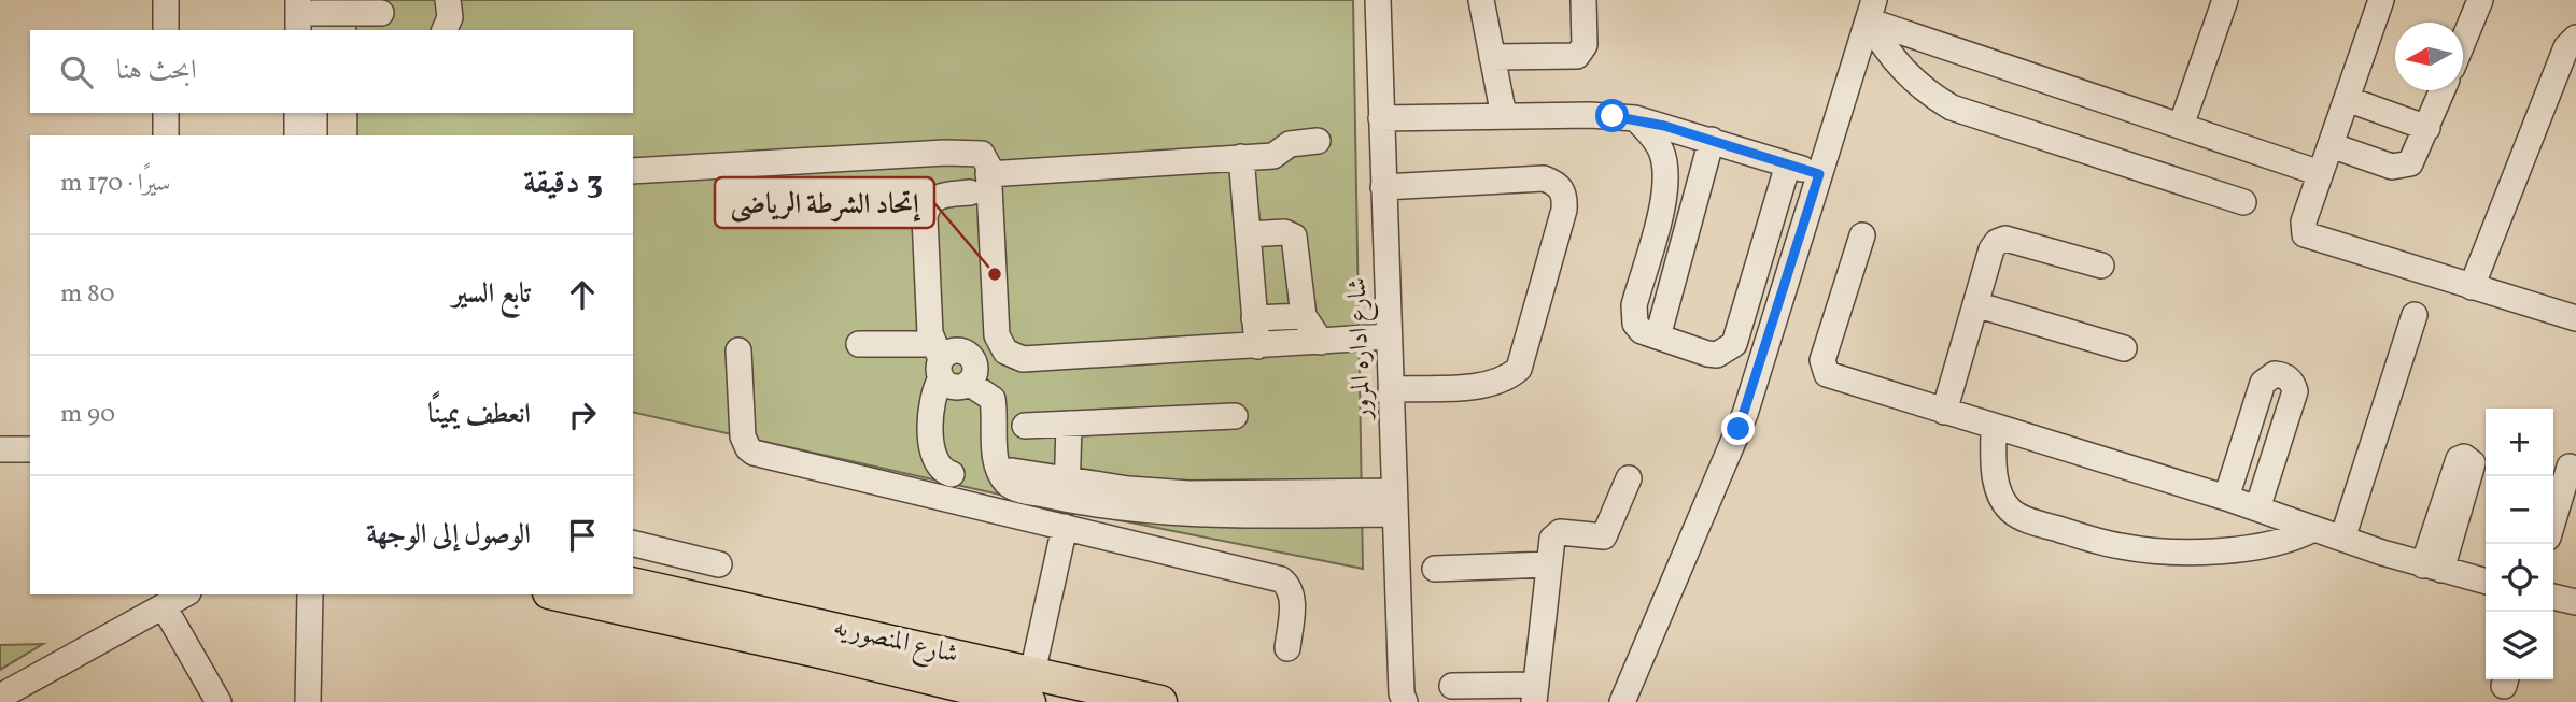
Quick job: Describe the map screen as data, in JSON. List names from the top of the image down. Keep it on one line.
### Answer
{"streets":{"main road":["شارع المنصوريه"],"street":["شارع اداره المرور"]},"places":["إتحاد الشرطة الرياضى"],"north":"left","page":{"search":"ابحث هنا","heading":["3 دقيقة","سيرًا · 170 m"],"list":[["تابع السير","80 m"],["انعطف يمينًا","90 m"],"الوصول إلى الوجهة"],"map_buttons":["+","−"]}}
